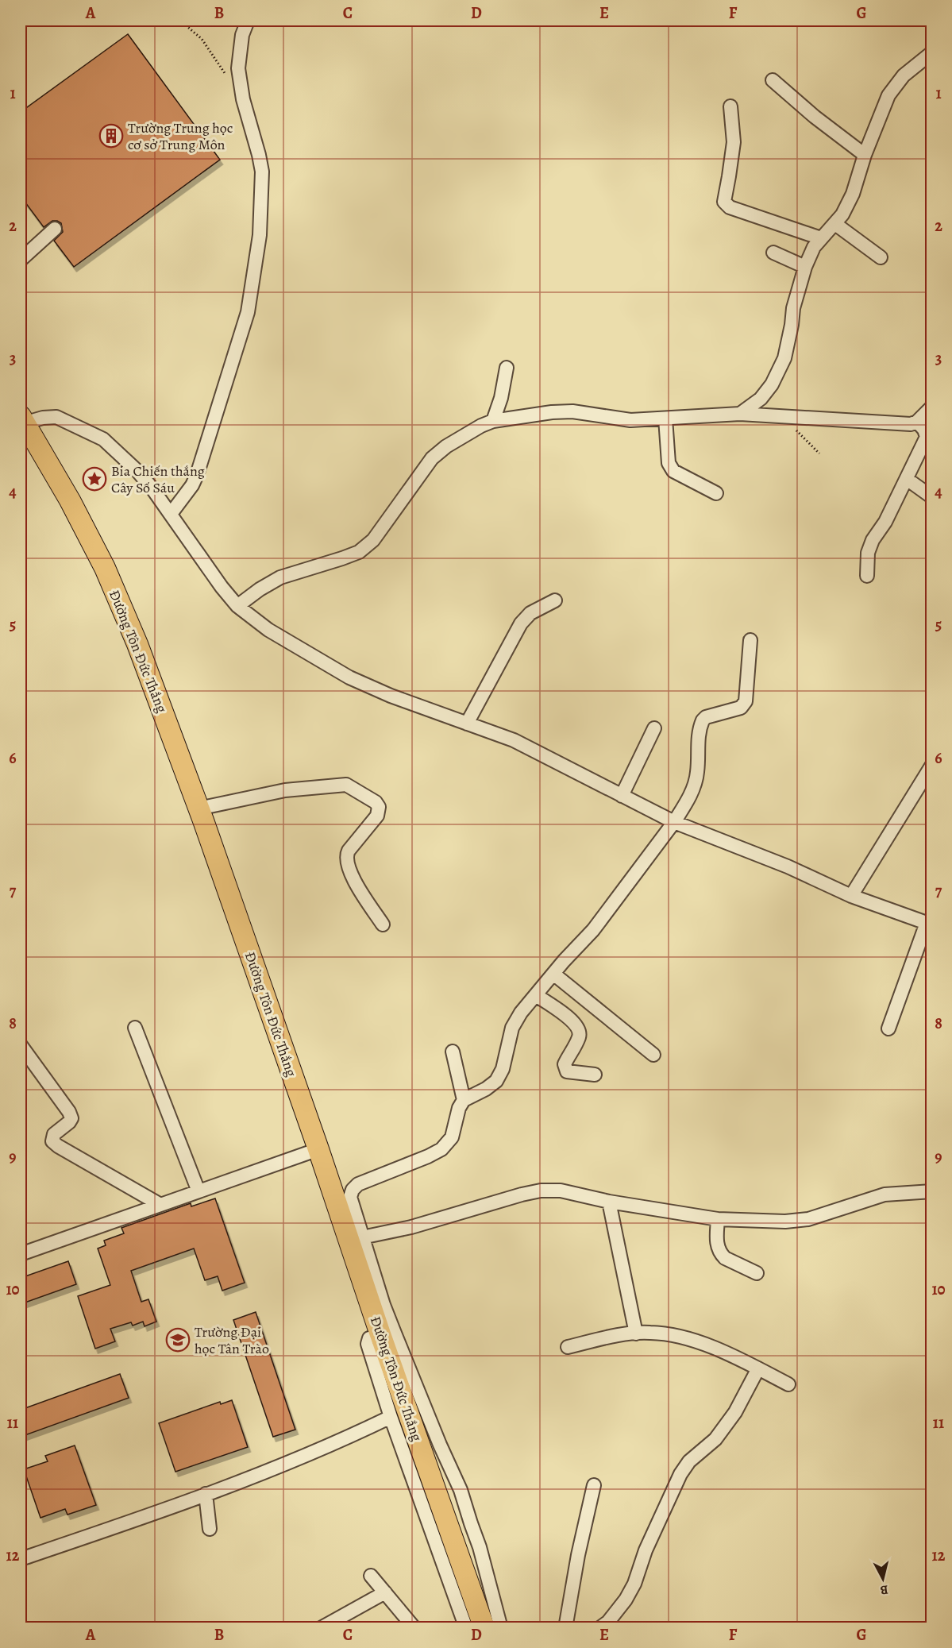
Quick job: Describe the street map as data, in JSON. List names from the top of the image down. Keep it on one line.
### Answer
{"streets":{"highway":["Đường Tôn Đức Thắng"]},"places":{"building":["Trường Trung học cơ sở Trung Môn"],"place":["Bia Chiến thắng Cây Số Sáu"],"school or university":["Trường Đại học Tân Trào"]},"north":"bottom","grid":{"columns":["A","B","C","D","E","F","G"],"rows":["1","2","3","4","5","6","7","8","9","10","11","12"]}}
